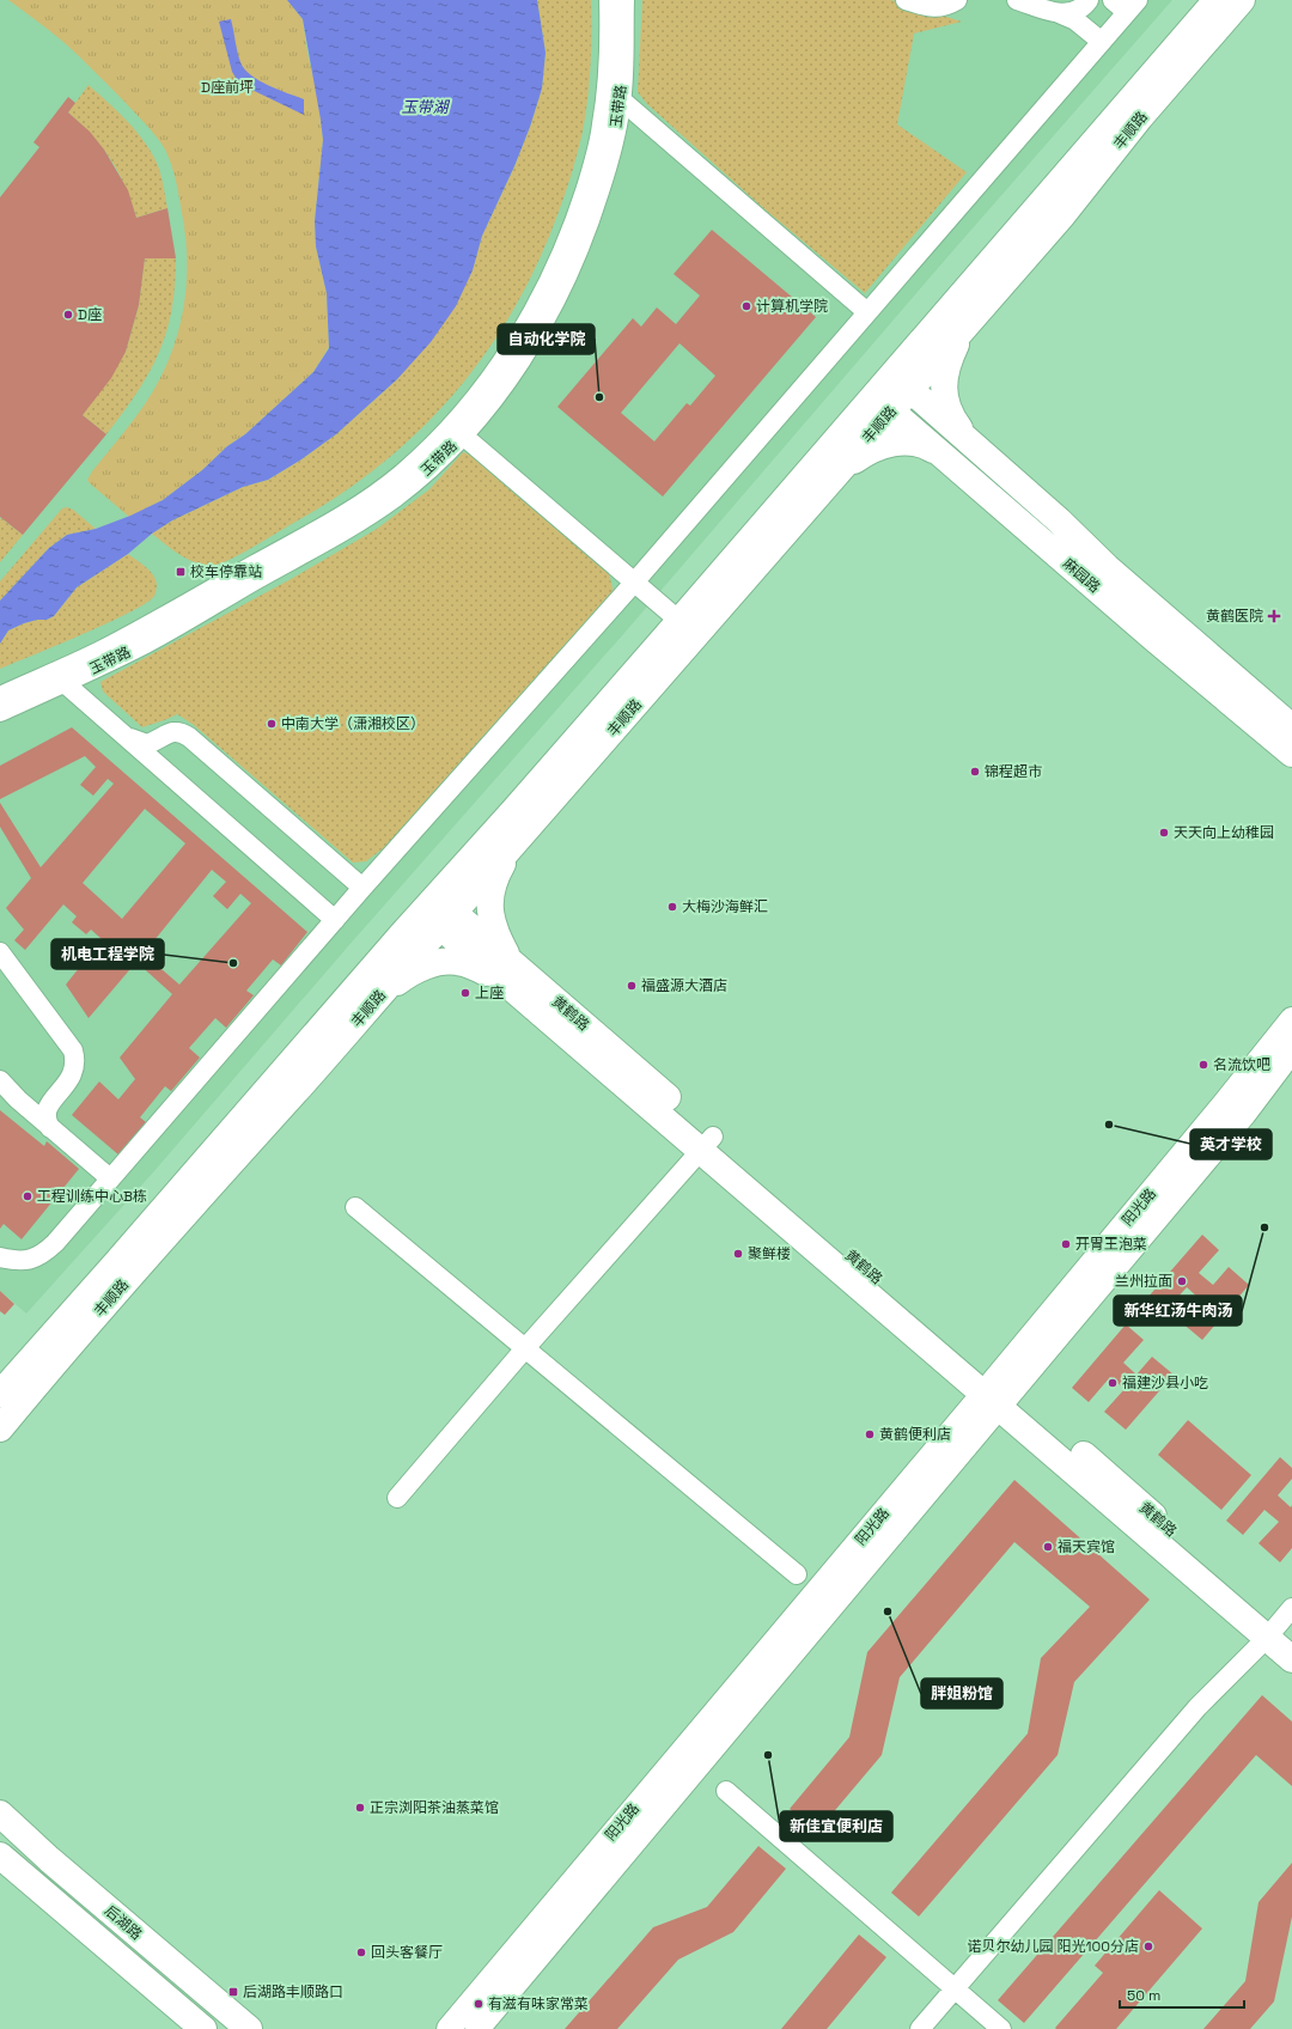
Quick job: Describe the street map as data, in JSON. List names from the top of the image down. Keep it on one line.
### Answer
{"streets":{"main road":["丰顺路","麻园路","黄鹤路","后湖路"],"street":["玉带路","阳光路"]},"crossings":[["丰顺路","麻园路"],["丰顺路","黄鹤路"],["黄鹤路","阳光路"]],"water":["玉带湖"],"parks":["D座前坪"],"places":{"other":["计算机学院","D座","自动化学院","中南大学（潇湘校区）","锦程超市","天天向上幼稚园","大梅沙海鲜汇","机电工程学院","福盛源大酒店","上座","名流饮吧","英才学校","工程训练中心B栋","新华红汤牛肉汤","开胃王泡菜","聚鲜楼","兰州拉面","福建沙县小吃","黄鹤便利店","福天宾馆","胖姐粉馆","新佳宜便利店","正宗浏阳茶油蒸菜馆","诺贝尔幼儿园 阳光100分店","回头客餐厅","有滋有味家常菜"],"transit":["校车停靠站","后湖路丰顺路口"],"health":["黄鹤医院"]},"scale_bar":"50 m"}
